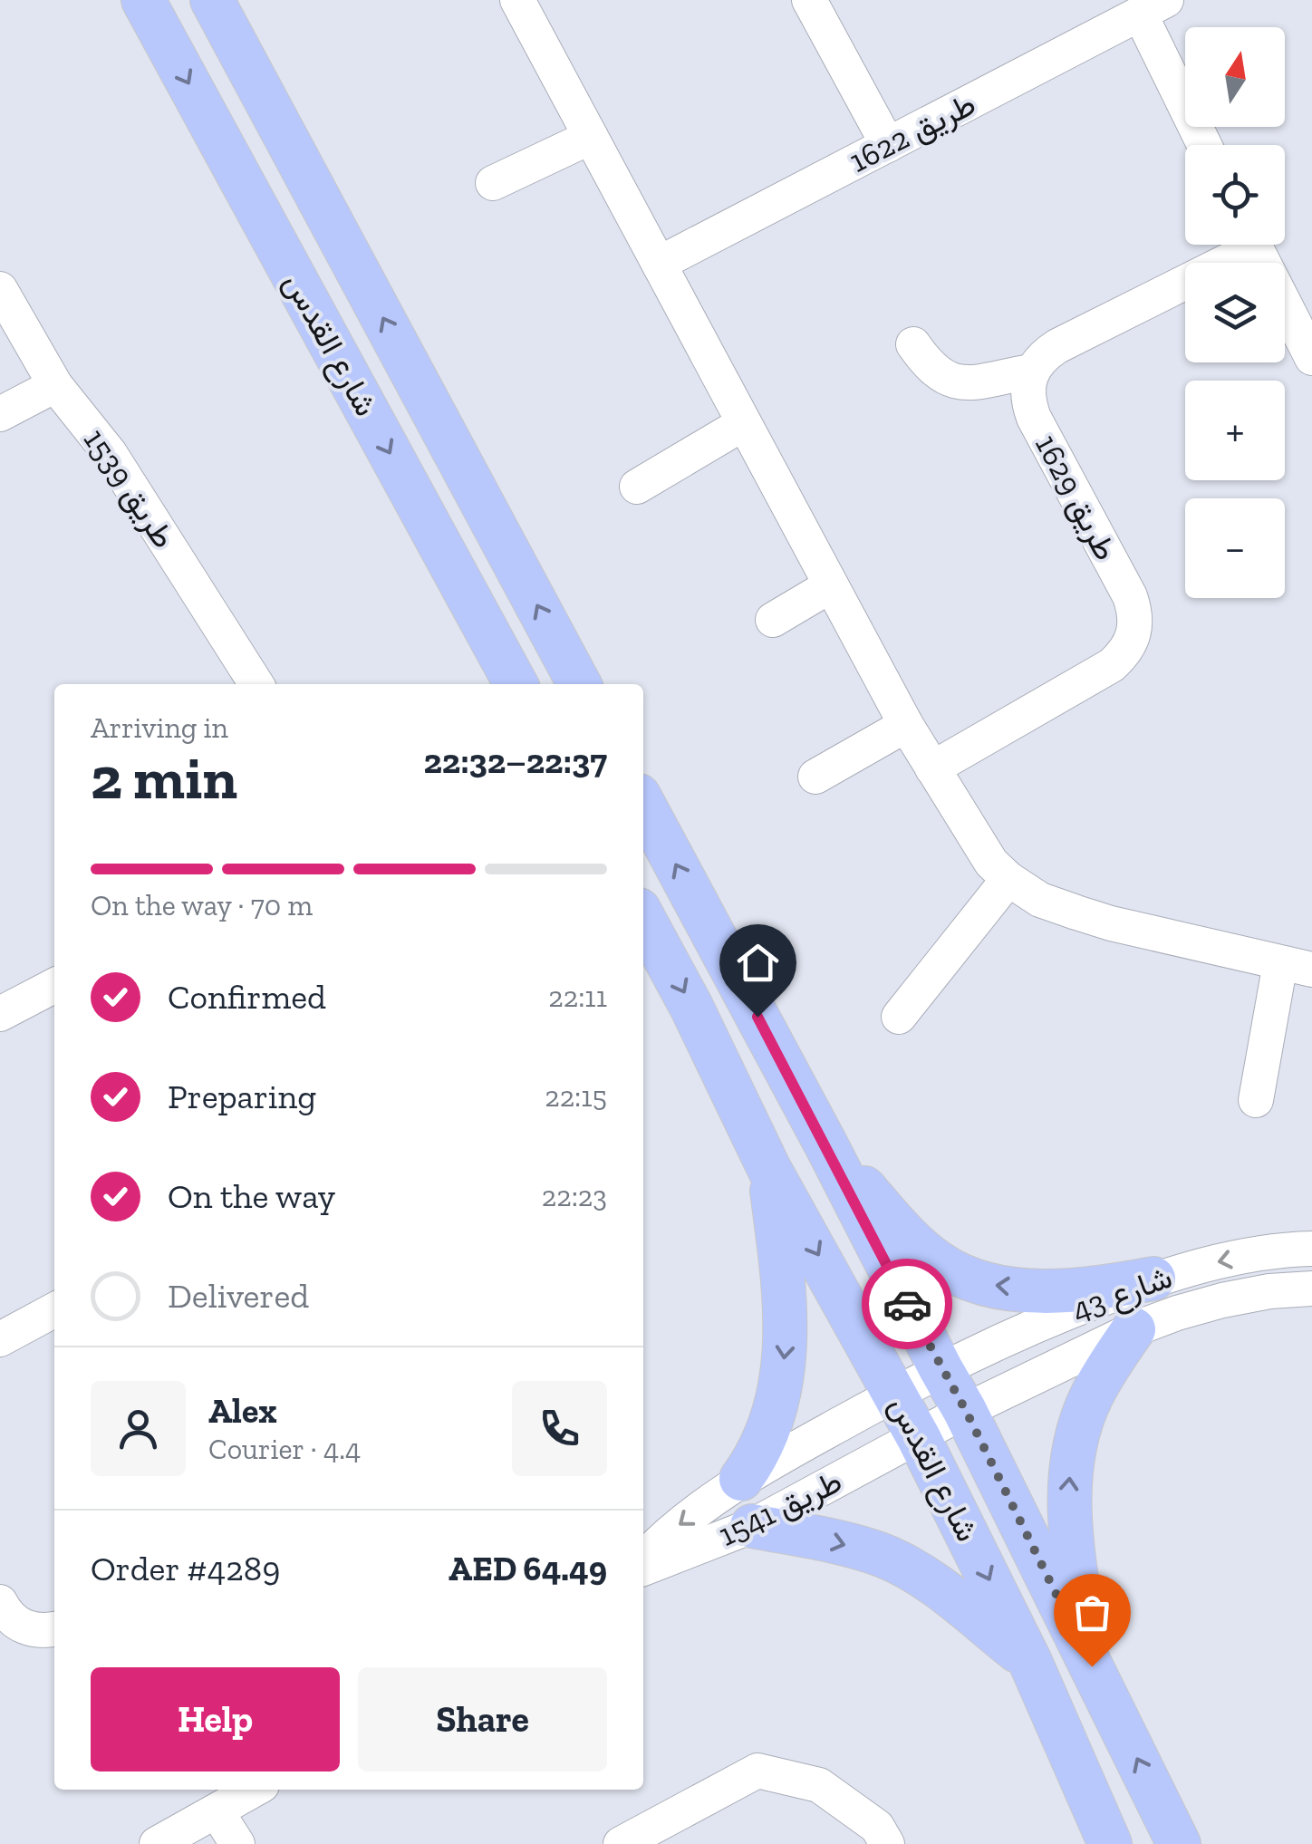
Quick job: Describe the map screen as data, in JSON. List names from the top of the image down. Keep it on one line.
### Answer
{"streets":{"main road":["شارع القدس"],"street":["طريق 1622","طريق 1539","طريق 1629","شارع 43","طريق 1541"]},"crossings":[["شارع القدس","شارع 43"],["شارع القدس","طريق 1541"],["شارع 43","طريق 1541"]],"north":"top","page":{"map_buttons":["+","−"],"heading":["2 min","Arriving in","22:32–22:37"],"panel":["Alex","Courier · 4.4","Order #4289","AED 64.49"],"bar":"On the way · 70 m","list":[["Confirmed","22:11"],["Preparing","22:15"],["On the way","22:23"],"Delivered"],"buttons":["Help","Share"]}}
